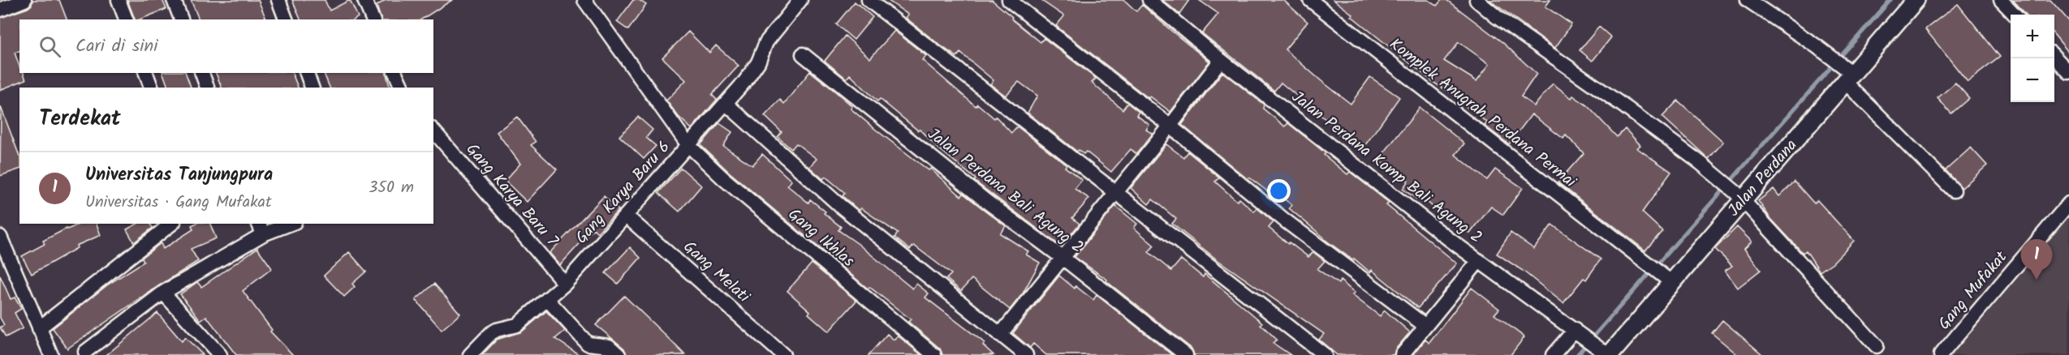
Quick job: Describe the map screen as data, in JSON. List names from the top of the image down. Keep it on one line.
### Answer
{"streets":{"street":["Komplek Anugrah Perdana Permai","Jalan Perdana Komp Bali Agung 2","Jalan Perdana","Jalan Perdana Bali Agung 2","Gang Karya Baru 6","Gang Karya Baru 7","Gang Ikhlas","Gang Melati","Gang Mufakat"]},"crossings":[["Komplek Anugrah Perdana Permai","Jalan Perdana"],["Jalan Perdana Komp Bali Agung 2","Jalan Perdana"],["Gang Karya Baru 6","Gang Karya Baru 7"],["Gang Karya Baru 6","Gang Ikhlas"],["Gang Karya Baru 6","Gang Melati"]],"page":{"map_buttons":["+","−"],"search":"Cari di sini","heading":"Terdekat","list":[{"mark":"1","name":"Universitas Tanjungpura","note":"Universitas · Gang Mufakat","value":"350 m"}],"pins":"1"}}
